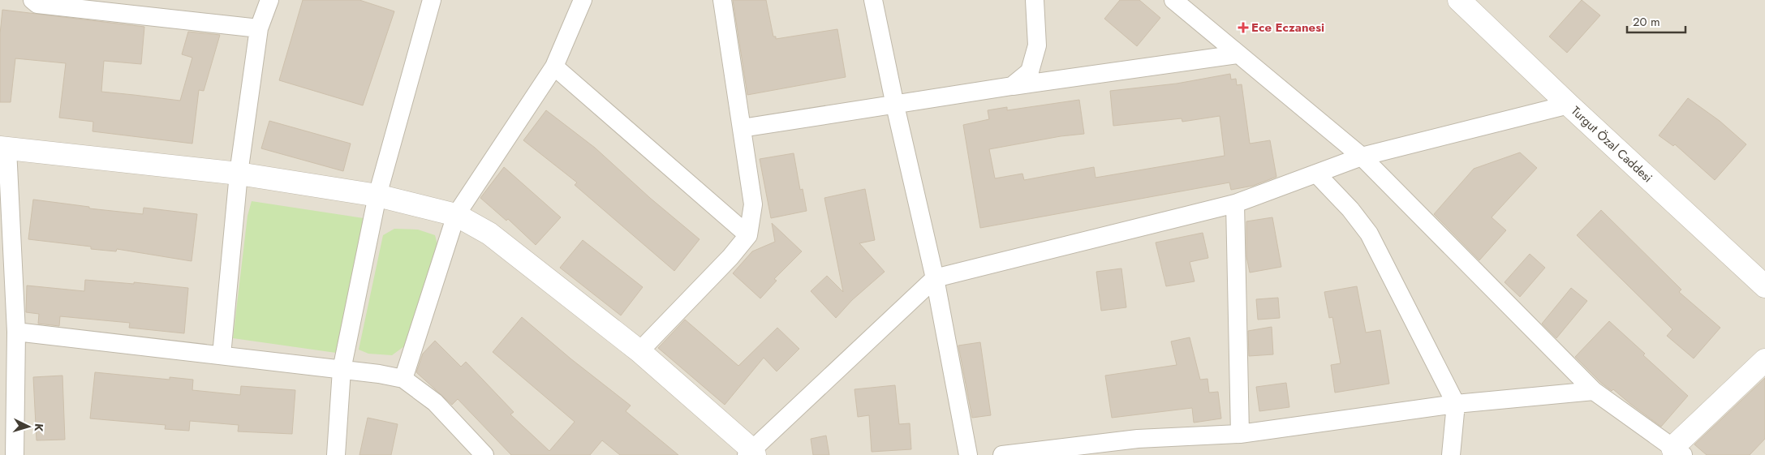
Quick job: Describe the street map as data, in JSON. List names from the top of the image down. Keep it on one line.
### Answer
{"streets":{"street":["Turgut Özal Caddesi"]},"places":{"health":["Ece Eczanesi"]},"scale_bar":"20 m","north":"right"}
